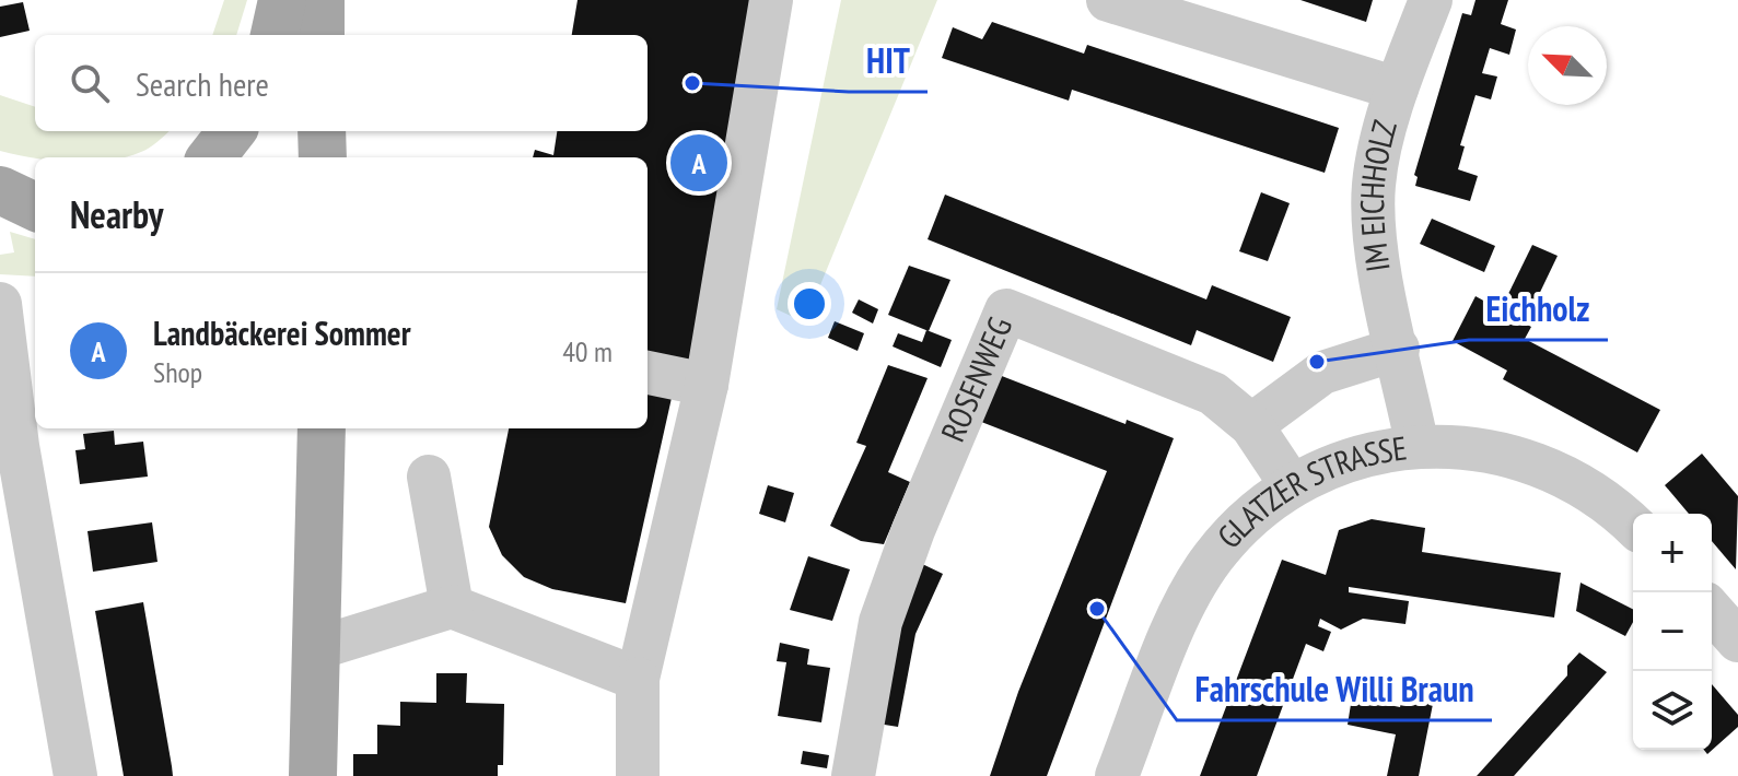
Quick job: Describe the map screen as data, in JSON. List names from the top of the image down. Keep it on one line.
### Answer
{"streets":{"street":["IM EICHHOLZ","ROSENWEG","GLATZER STRASSE"]},"crossings":[["IM EICHHOLZ","GLATZER STRASSE"],["ROSENWEG","GLATZER STRASSE"]],"places":["HIT","Eichholz","Fahrschule Willi Braun"],"north":"top left","page":{"search":"Search here","pins":"A","heading":"Nearby","list":[{"mark":"A","name":"Landbäckerei Sommer","note":"Shop","value":"40 m"}],"map_buttons":["+","−"]}}
